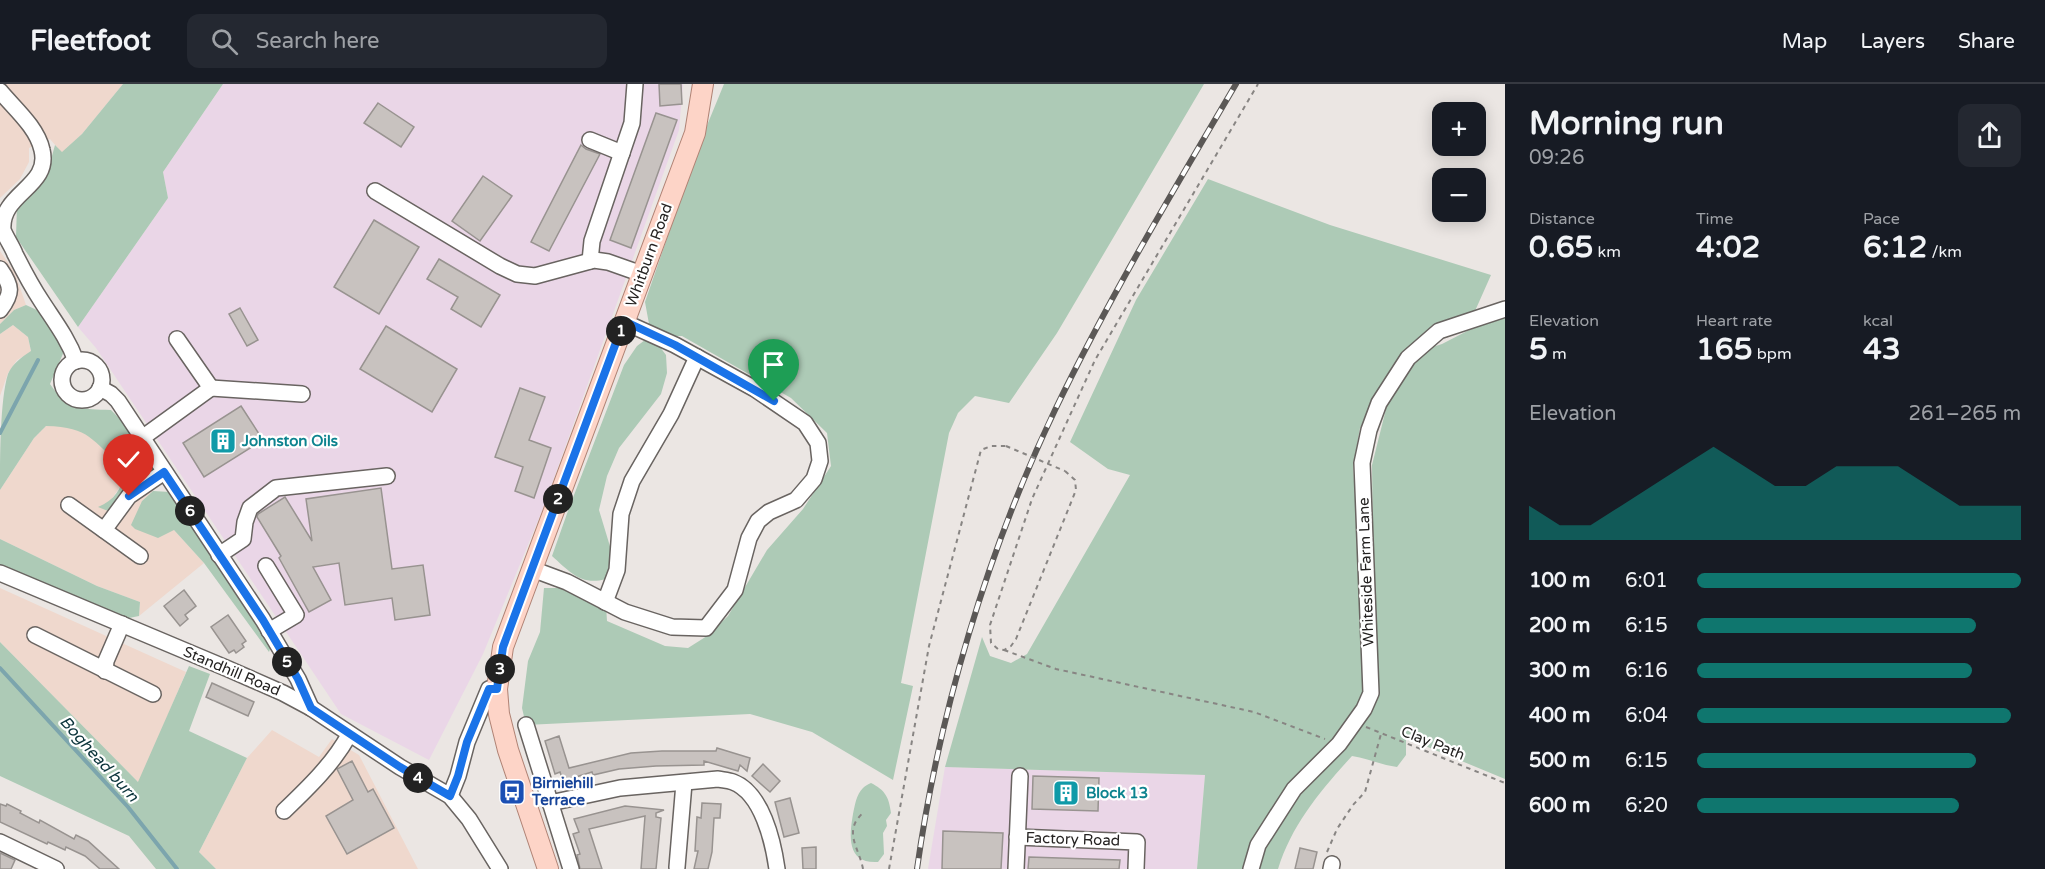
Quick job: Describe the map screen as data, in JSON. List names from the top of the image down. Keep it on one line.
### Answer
{"streets":{"main road":["Whitburn Road"],"street":["Whiteside Farm Lane","Standhill Road","Factory Road"],"path":["Clay Path"]},"crossings":[["Whiteside Farm Lane","Clay Path"]],"water":["Boghead burn"],"places":{"building":["Johnston Oils","Block 13"],"bus stop":["Birniehill Terrace"]},"page":{"header":"Fleetfoot","search":"Search here","nav":["Map","Layers","Share"],"heading":["Morning run","09:26"],"map_buttons":["+","−"],"stats":[["Distance","0.65 km"],["Time","4:02"],["Pace","6:12 /km"],["Elevation","5 m"],["Heart rate","165 bpm"],["kcal","43"]],"pins":["1","2","6","5","3","4"],"chart":["Elevation","261–265 m"],"list":[{"name":"100 m","note":"6:01"},{"name":"200 m","note":"6:15"},{"name":"300 m","note":"6:16"},{"name":"400 m","note":"6:04"},{"name":"500 m","note":"6:15"},{"name":"600 m","note":"6:20"}]}}
